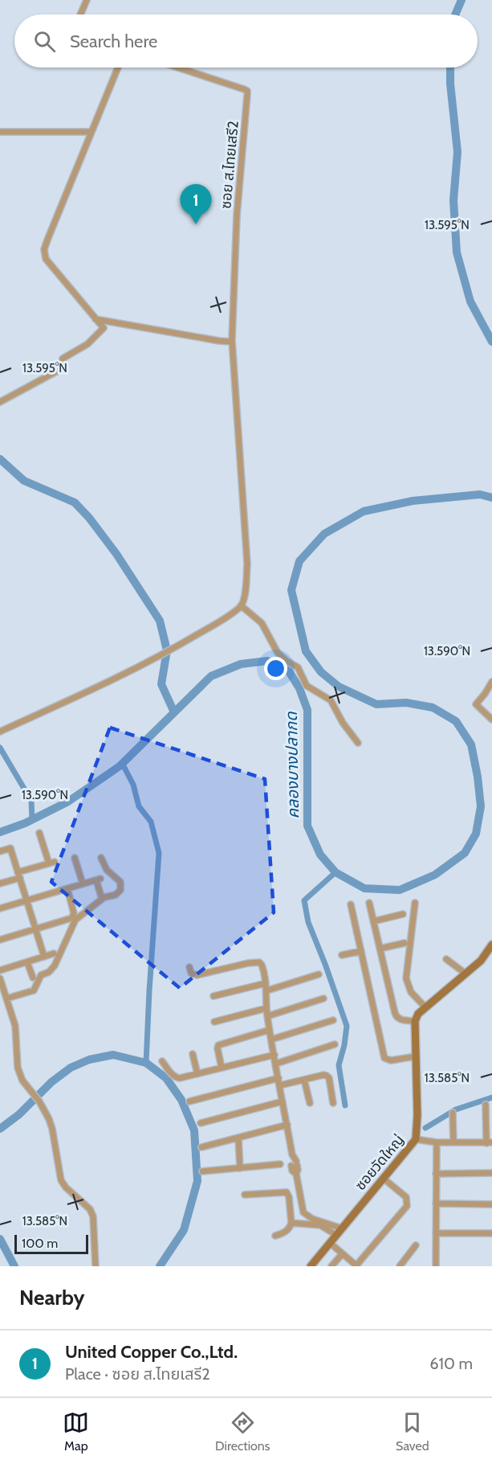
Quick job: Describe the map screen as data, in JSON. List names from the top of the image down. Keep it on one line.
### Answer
{"streets":{"street":["ซอย ส.ไทยเสรี2","ซอยวัดใหญ่"]},"water":["คลองบางปลากด"],"scale_bar":"100 m","page":{"search":"Search here","pins":"1","scale":"100 m","heading":"Nearby","list":[{"mark":"1","name":"United Copper Co.,Ltd.","note":"Place · ซอย ส.ไทยเสรี2","value":"610 m"}],"nav":["Map","Directions","Saved"]},"coordinates":["13.595°N","13.590°N","13.585°N"]}
